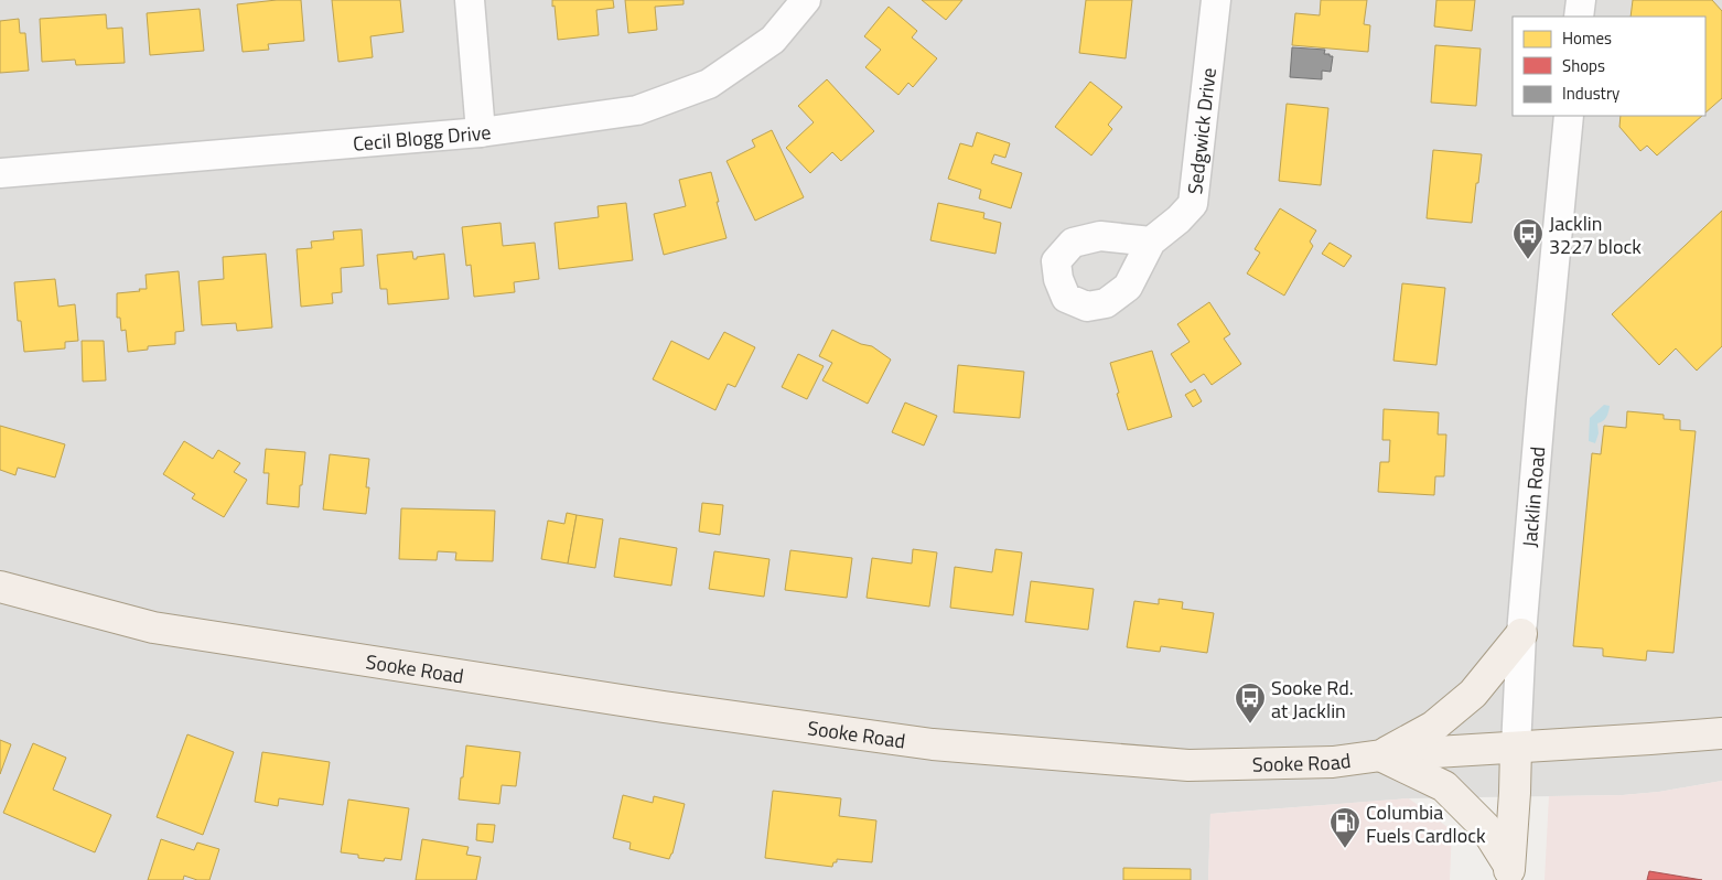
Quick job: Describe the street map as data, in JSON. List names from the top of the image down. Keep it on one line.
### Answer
{"streets":{"main road":["Jacklin Road","Sooke Road"],"street":["Sedgwick Drive","Cecil Blogg Drive"]},"crossings":[["Jacklin Road","Sooke Road"]],"places":{"bus stop":["Jacklin 3227 block","Sooke Rd. at Jacklin"],"fuel station":["Columbia Fuels Cardlock"]},"legend":["Homes","Shops","Industry"]}
